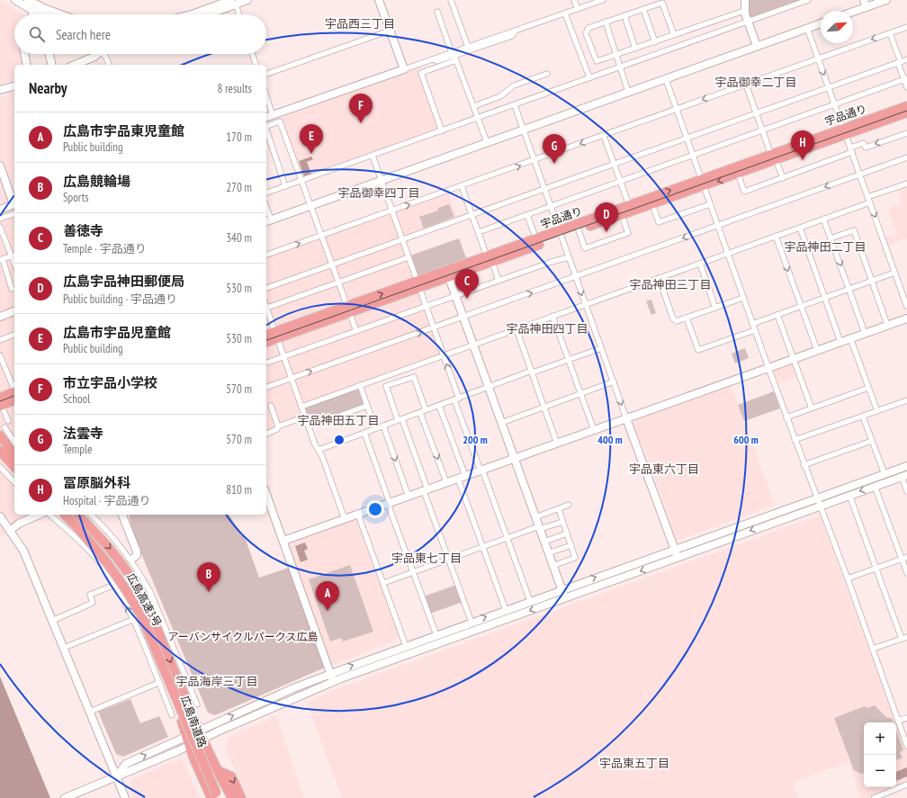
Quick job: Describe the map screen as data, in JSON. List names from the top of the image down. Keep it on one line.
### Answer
{"streets":{"highway":["宇品通り","広島高速3号","広島南道路"]},"districts":["宇品西三丁目","宇品御幸二丁目","宇品御幸四丁目","宇品神田二丁目","宇品神田三丁目","宇品神田四丁目","宇品神田五丁目","宇品東六丁目","宇品東七丁目","宇品海岸三丁目","宇品東五丁目"],"parks":["アーバンサイクルパークス広島"],"north":"top right","page":{"search":"Search here","heading":["Nearby","8 results"],"pins":["F","E","H","G","D","C","B","A"],"list":[{"mark":"A","name":"広島市宇品東児童館","note":"Public building","value":"170 m"},{"mark":"B","name":"広島競輪場","note":"Sports","value":"270 m"},{"mark":"C","name":"善徳寺","note":"Temple · 宇品通り","value":"340 m"},{"mark":"D","name":"広島宇品神田郵便局","note":"Public building · 宇品通り","value":"530 m"},{"mark":"E","name":"広島市宇品児童館","note":"Public building","value":"530 m"},{"mark":"F","name":"市立宇品小学校","note":"School","value":"570 m"},{"mark":"G","name":"法雲寺","note":"Temple","value":"570 m"},{"mark":"H","name":"冨原脳外科","note":"Hospital · 宇品通り","value":"810 m"}],"map_buttons":["+","−"]},"rings":["200 m","400 m","600 m"]}
